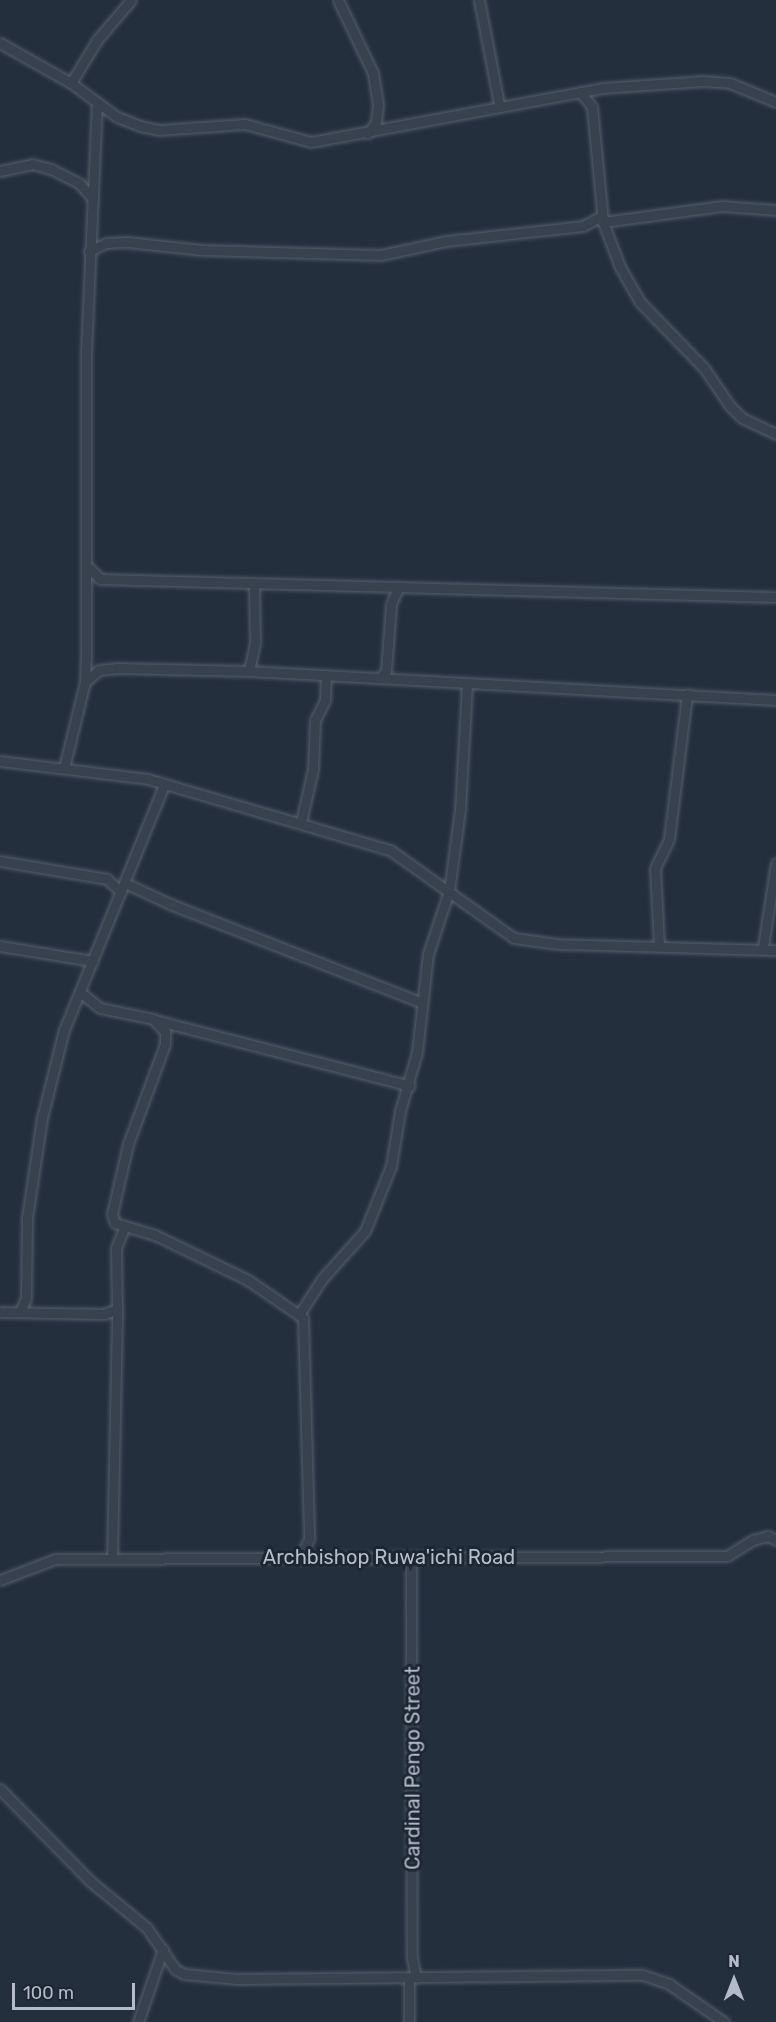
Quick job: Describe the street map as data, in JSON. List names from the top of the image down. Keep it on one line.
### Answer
{"streets":{"street":["Archbishop Ruwa'ichi Road","Cardinal Pengo Street"]},"crossings":[["Archbishop Ruwa'ichi Road","Cardinal Pengo Street"]],"scale_bar":"100 m","north":"top"}
